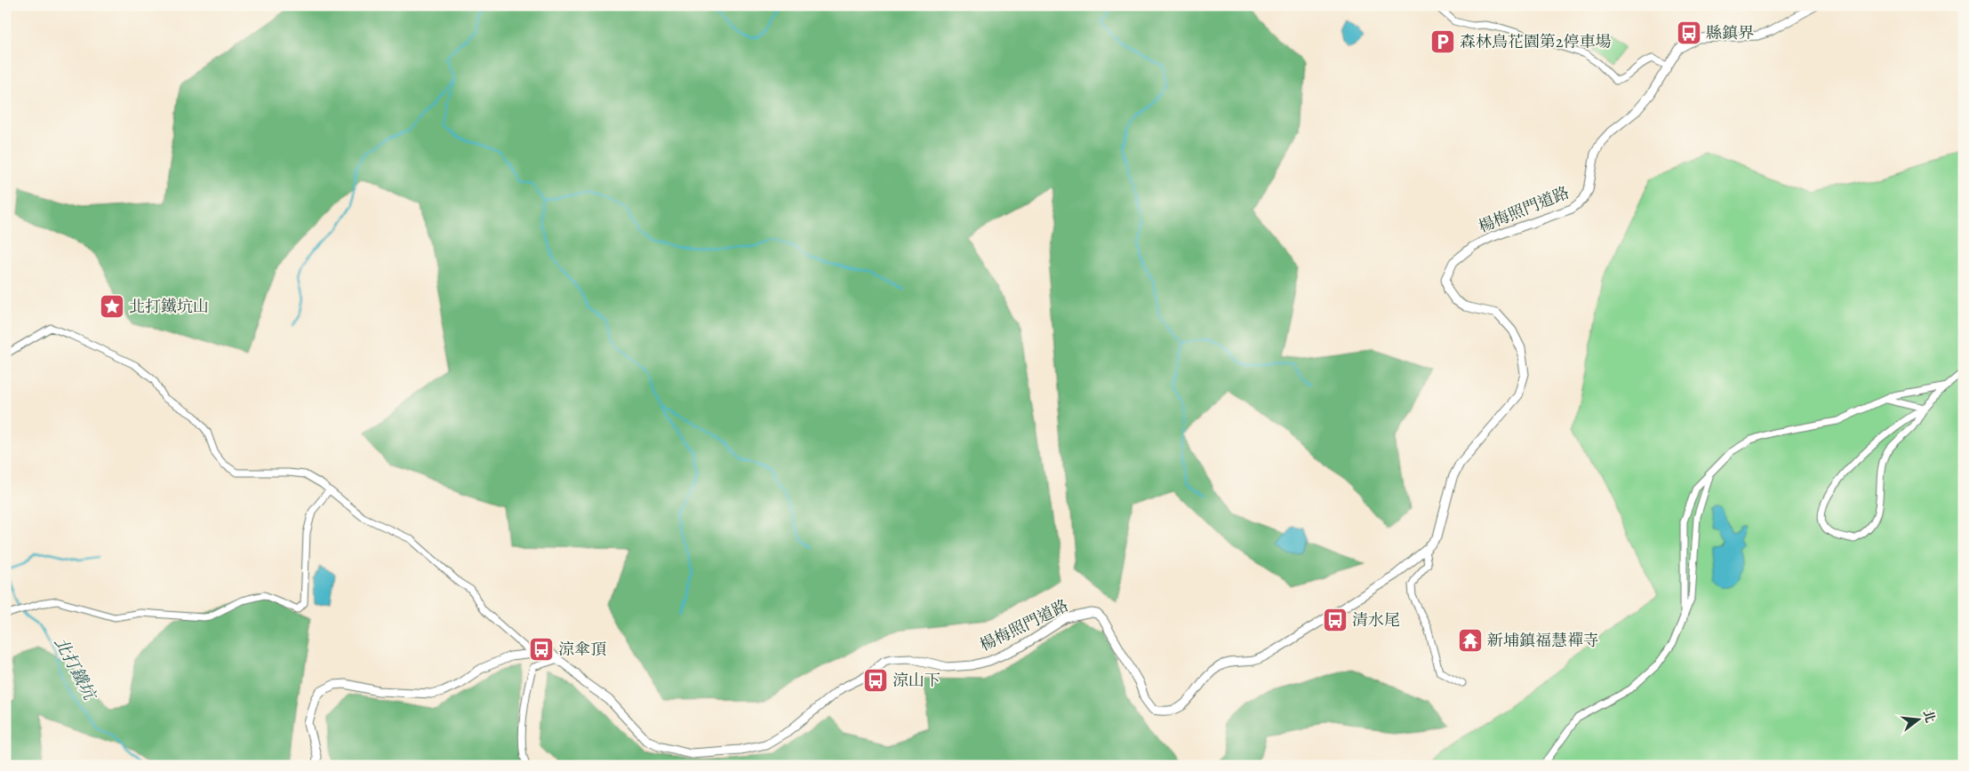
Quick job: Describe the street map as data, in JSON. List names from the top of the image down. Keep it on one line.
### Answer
{"streets":{"street":["楊梅照門道路"]},"water":["北打鐵坑"],"places":{"bus stop":["縣鎮界","清水尾","涼傘頂","涼山下"],"parking":["森林鳥花園第2停車場"],"place":["北打鐵坑山"],"temple":["新埔鎮福慧禪寺"]},"north":"right"}
